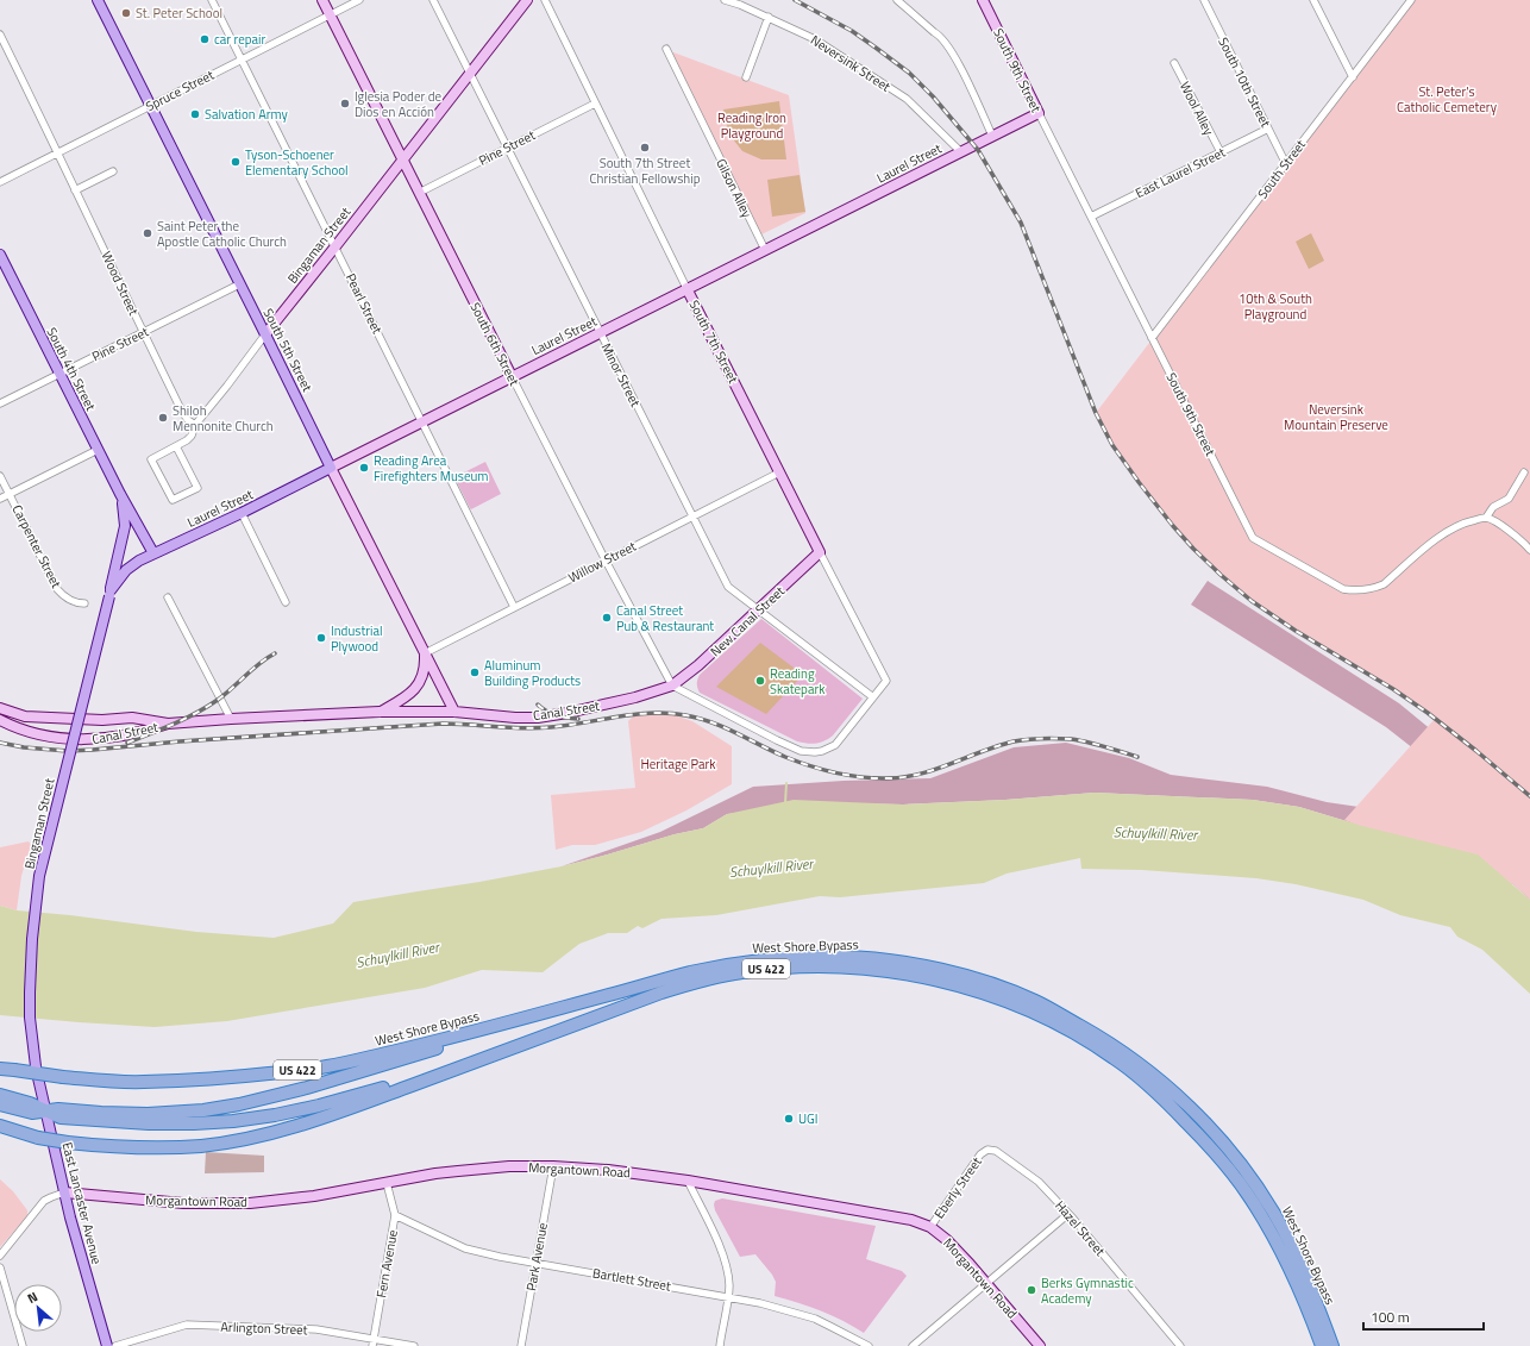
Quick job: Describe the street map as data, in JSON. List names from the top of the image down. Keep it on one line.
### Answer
{"streets":{"highway":["West Shore Bypass","US 422"],"main road":["Laurel Street","Bingaman Street","South 5th Street","South 4th Street","East Lancaster Avenue"],"street":["Neversink Street","South 9th Street","South 10th Street","Spruce Street","Wool Alley","Pine Street","South Street","East Laurel Street","Gilson Alley","Wood Street","Pearl Street","South 7th Street","South 6th Street","Minor Street","Carpenter Street","Willow Street","New Canal Street","Canal Street","Morgantown Road","Eberly Street","Hazel Street","Park Avenue","Fern Avenue","Bartlett Street","Arlington Street"]},"crossings":[["Neversink Street","Laurel Street"],["South 9th Street","Laurel Street"],["South 9th Street","South Street"],["South 9th Street","East Laurel Street"],["South 10th Street","South Street"],["South 10th Street","East Laurel Street"],["Spruce Street","Wood Street"],["Spruce Street","Pearl Street"],["Spruce Street","South 6th Street"],["Spruce Street","South 5th Street"],["Wool Alley","East Laurel Street"],["Pine Street","Wood Street"],["Pine Street","South 7th Street"],["Pine Street","South 6th Street"],["Pine Street","South 5th Street"],["Pine Street","South 4th Street"],["Pine Street","Minor Street"],["Laurel Street","Gilson Alley"],["Laurel Street","Bingaman Street"],["Laurel Street","Pearl Street"],["Laurel Street","South 7th Street"],["Laurel Street","South 6th Street"],["Laurel Street","South 5th Street"],["Laurel Street","South 4th Street"],["Laurel Street","Minor Street"],["Bingaman Street","Wood Street"],["Bingaman Street","Pearl Street"],["Bingaman Street","South 6th Street"],["Bingaman Street","South 5th Street"],["Bingaman Street","South 4th Street"],["Bingaman Street","Minor Street"],["Bingaman Street","East Lancaster Avenue"],["Pearl Street","Willow Street"],["South 7th Street","Minor Street"],["South 7th Street","Willow Street"],["South 7th Street","New Canal Street"],["South 6th Street","Willow Street"],["South 6th Street","New Canal Street"],["South 6th Street","Canal Street"],["South 5th Street","Willow Street"],["South 5th Street","Canal Street"],["Minor Street","Willow Street"],["Minor Street","New Canal Street"],["New Canal Street","Canal Street"],["Morgantown Road","Eberly Street"],["Morgantown Road","East Lancaster Avenue"],["Morgantown Road","Park Avenue"],["Morgantown Road","Fern Avenue"],["Eberly Street","Hazel Street"],["Park Avenue","Bartlett Street"],["Fern Avenue","Bartlett Street"],["Fern Avenue","Arlington Street"]],"water":["Schuylkill River"],"parks":["St. Peter's Catholic Cemetery","Reading Iron Playground","10th & South Playground","Neversink Mountain Preserve","Heritage Park"],"places":["St. Peter School","car repair","Iglesia Poder de Dios en Acción","Salvation Army","South 7th Street Christian Fellowship","Tyson-Schoener Elementary School","Saint Peter the Apostle Catholic Church","Shiloh Mennonite Church","Reading Area Firefighters Museum","Canal Street Pub & Restaurant","Industrial Plywood","Aluminum Building Products","Reading Skatepark","UGI","Berks Gymnastic Academy"],"scale_bar":"100 m","north":"top left"}
